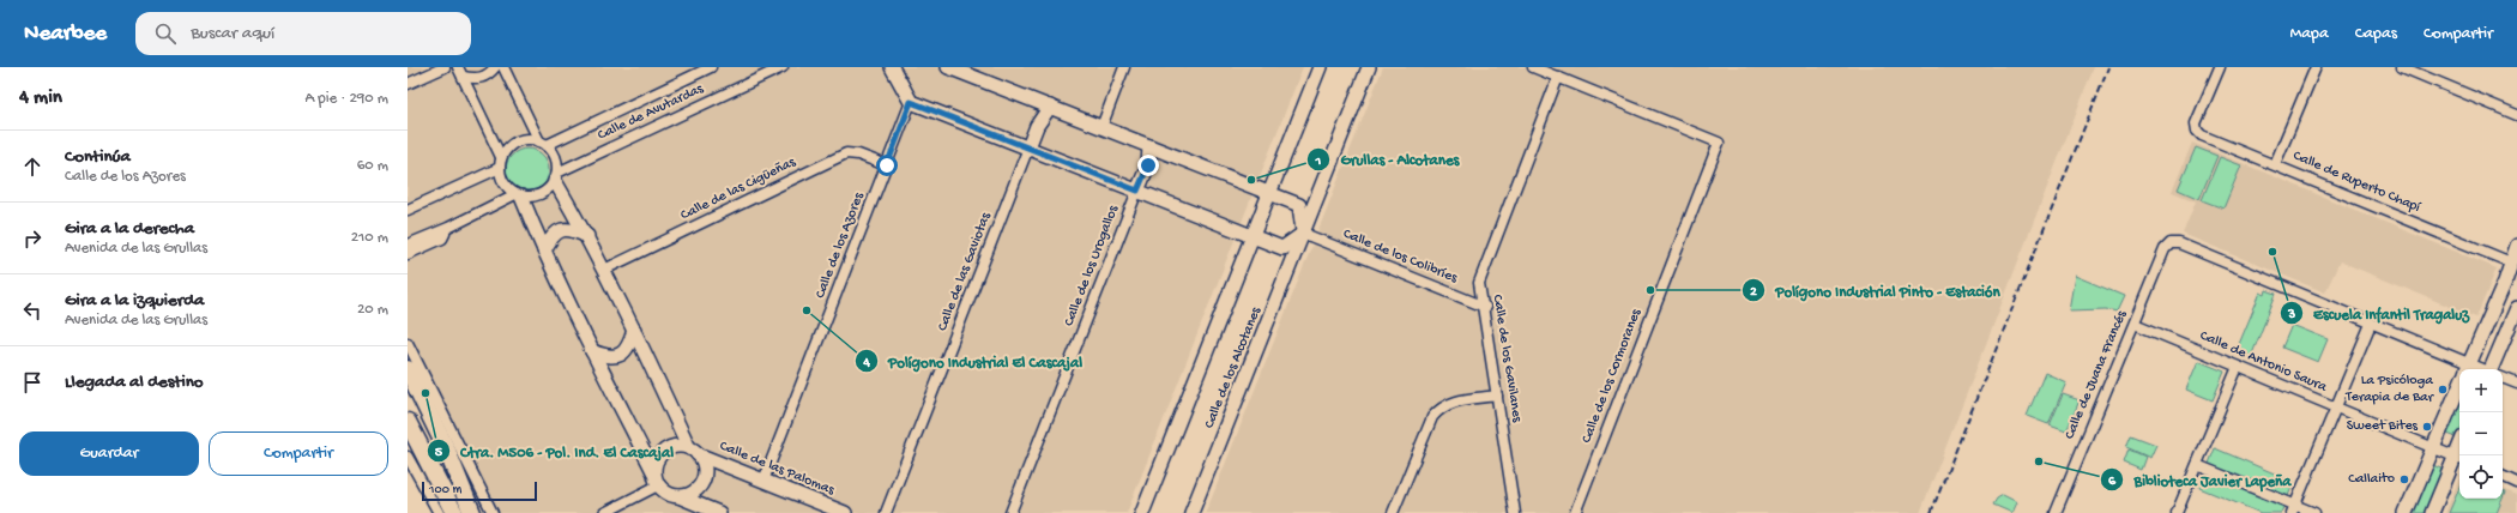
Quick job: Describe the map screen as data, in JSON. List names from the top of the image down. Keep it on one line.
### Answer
{"streets":{"street":["Calle de Avutardas","Calle de Ruperto Chapí","Calle de las Cigüeñas","Calle de los Azores","Calle de los Colibríes","Calle de los Urogallos","Calle de las Gaviotas","Calle de los Gavilanes","Calle de Antonio Saura","Calle de los Alcotanes","Calle de Juana Francés","Calle de los Cormoranes","Calle de las Palomas"]},"crossings":[["Calle de las Cigüeñas","Calle de los Azores"],["Calle de los Azores","Calle de las Palomas"],["Calle de los Colibríes","Calle de los Gavilanes"],["Calle de los Colibríes","Calle de los Alcotanes"],["Calle de los Gavilanes","Calle de los Cormoranes"],["Calle de Antonio Saura","Calle de Juana Francés"]],"places":["Grullas - Alcotanes","Escuela Infantil Tragaluz","Polígono Industrial Pinto - Estación","Polígono Industrial El Cascajal","La Psicóloga Terapia de Bar","Ctra. M506 - Pol. Ind. El Cascajal","Sweet Bites","Biblioteca Javier Lapeña","Callaito"],"scale_bar":"100 m","page":{"header":"Nearbee","search":"Buscar aquí","nav":["Mapa","Capas","Compartir"],"heading":["4 min","A pie · 290 m"],"list":[["Continúa","Calle de los Azores","60 m"],["Gira a la derecha","Avenida de las Grullas","210 m"],["Gira a la izquierda","Avenida de las Grullas","20 m"],"Llegada al destino"],"map_buttons":["+","−"],"buttons":["Guardar","Compartir"],"scale":"100 m"}}
